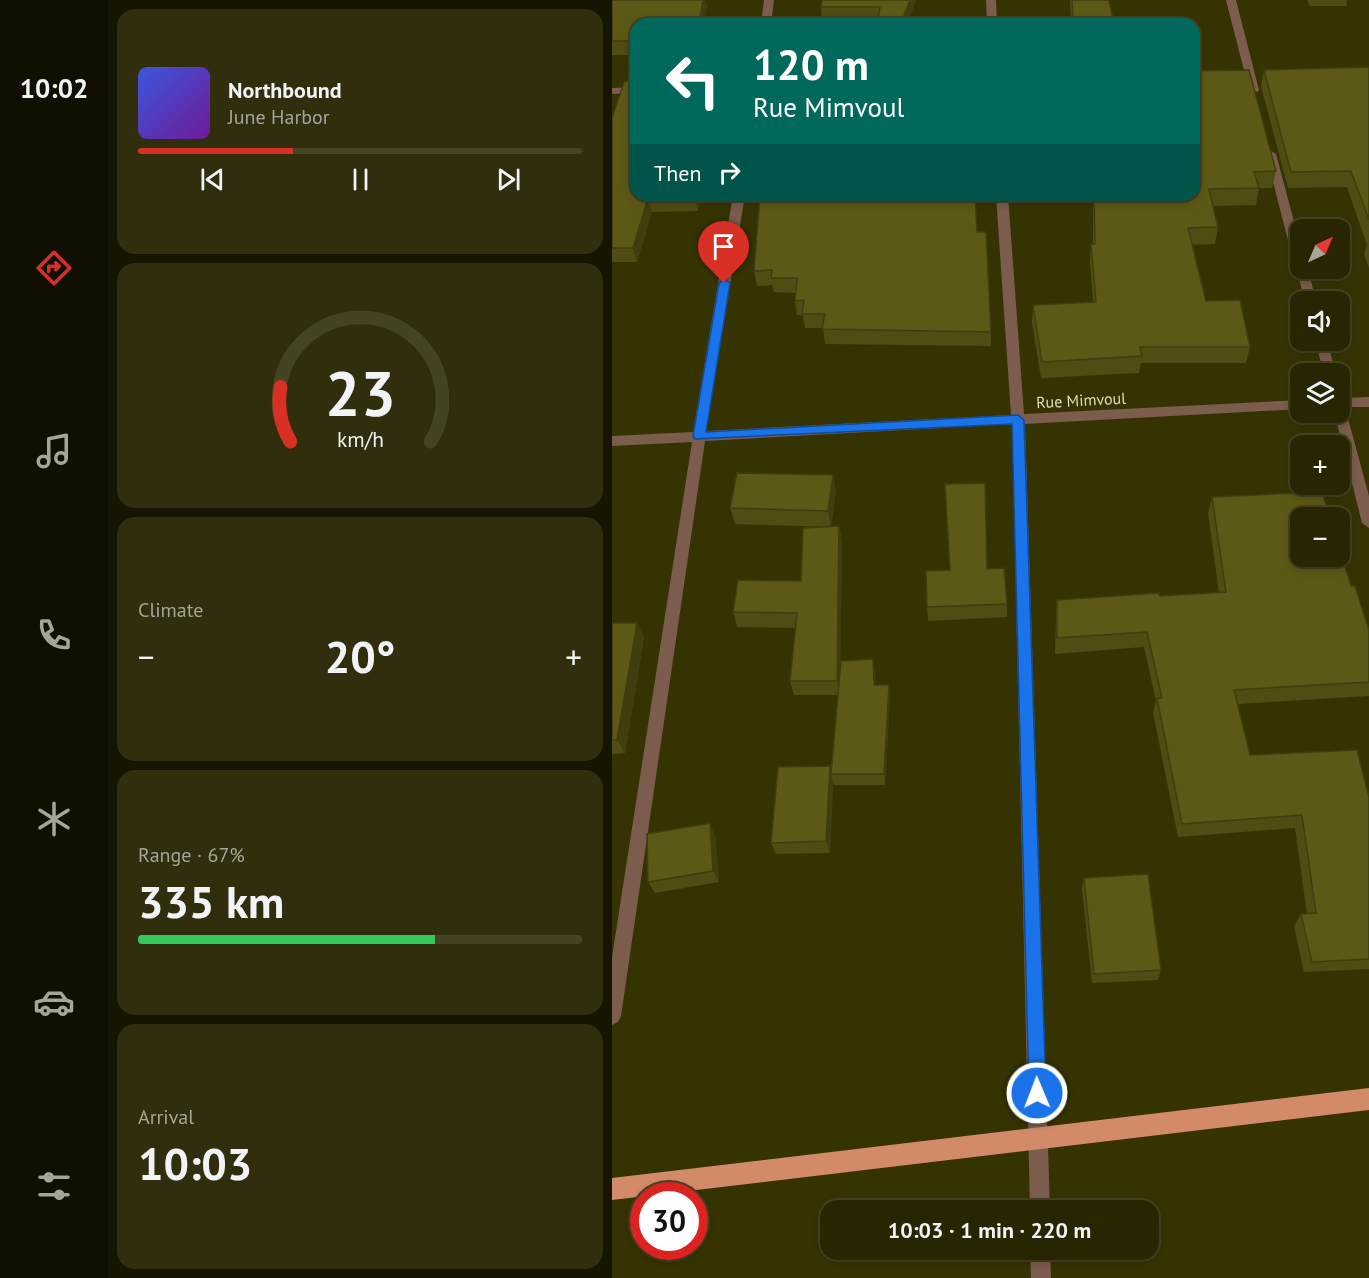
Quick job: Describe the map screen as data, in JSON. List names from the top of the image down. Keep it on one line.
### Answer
{"streets":{"street":["Rue Mimvoul"]},"north":"top right","page":{"tabs":"10:02","turn":["120 m","Rue Mimvoul"],"song":["Northbound","June Harbor"],"then":"Then","map_buttons":["+","−"],"tile":["Climate",["Range · 67%","335 km"],["Arrival","10:03"]],"heat":["−","20°","+"],"limit":"30","trip":"10:03 · 1 min · 220 m","gauge":["23","km/h"]}}
